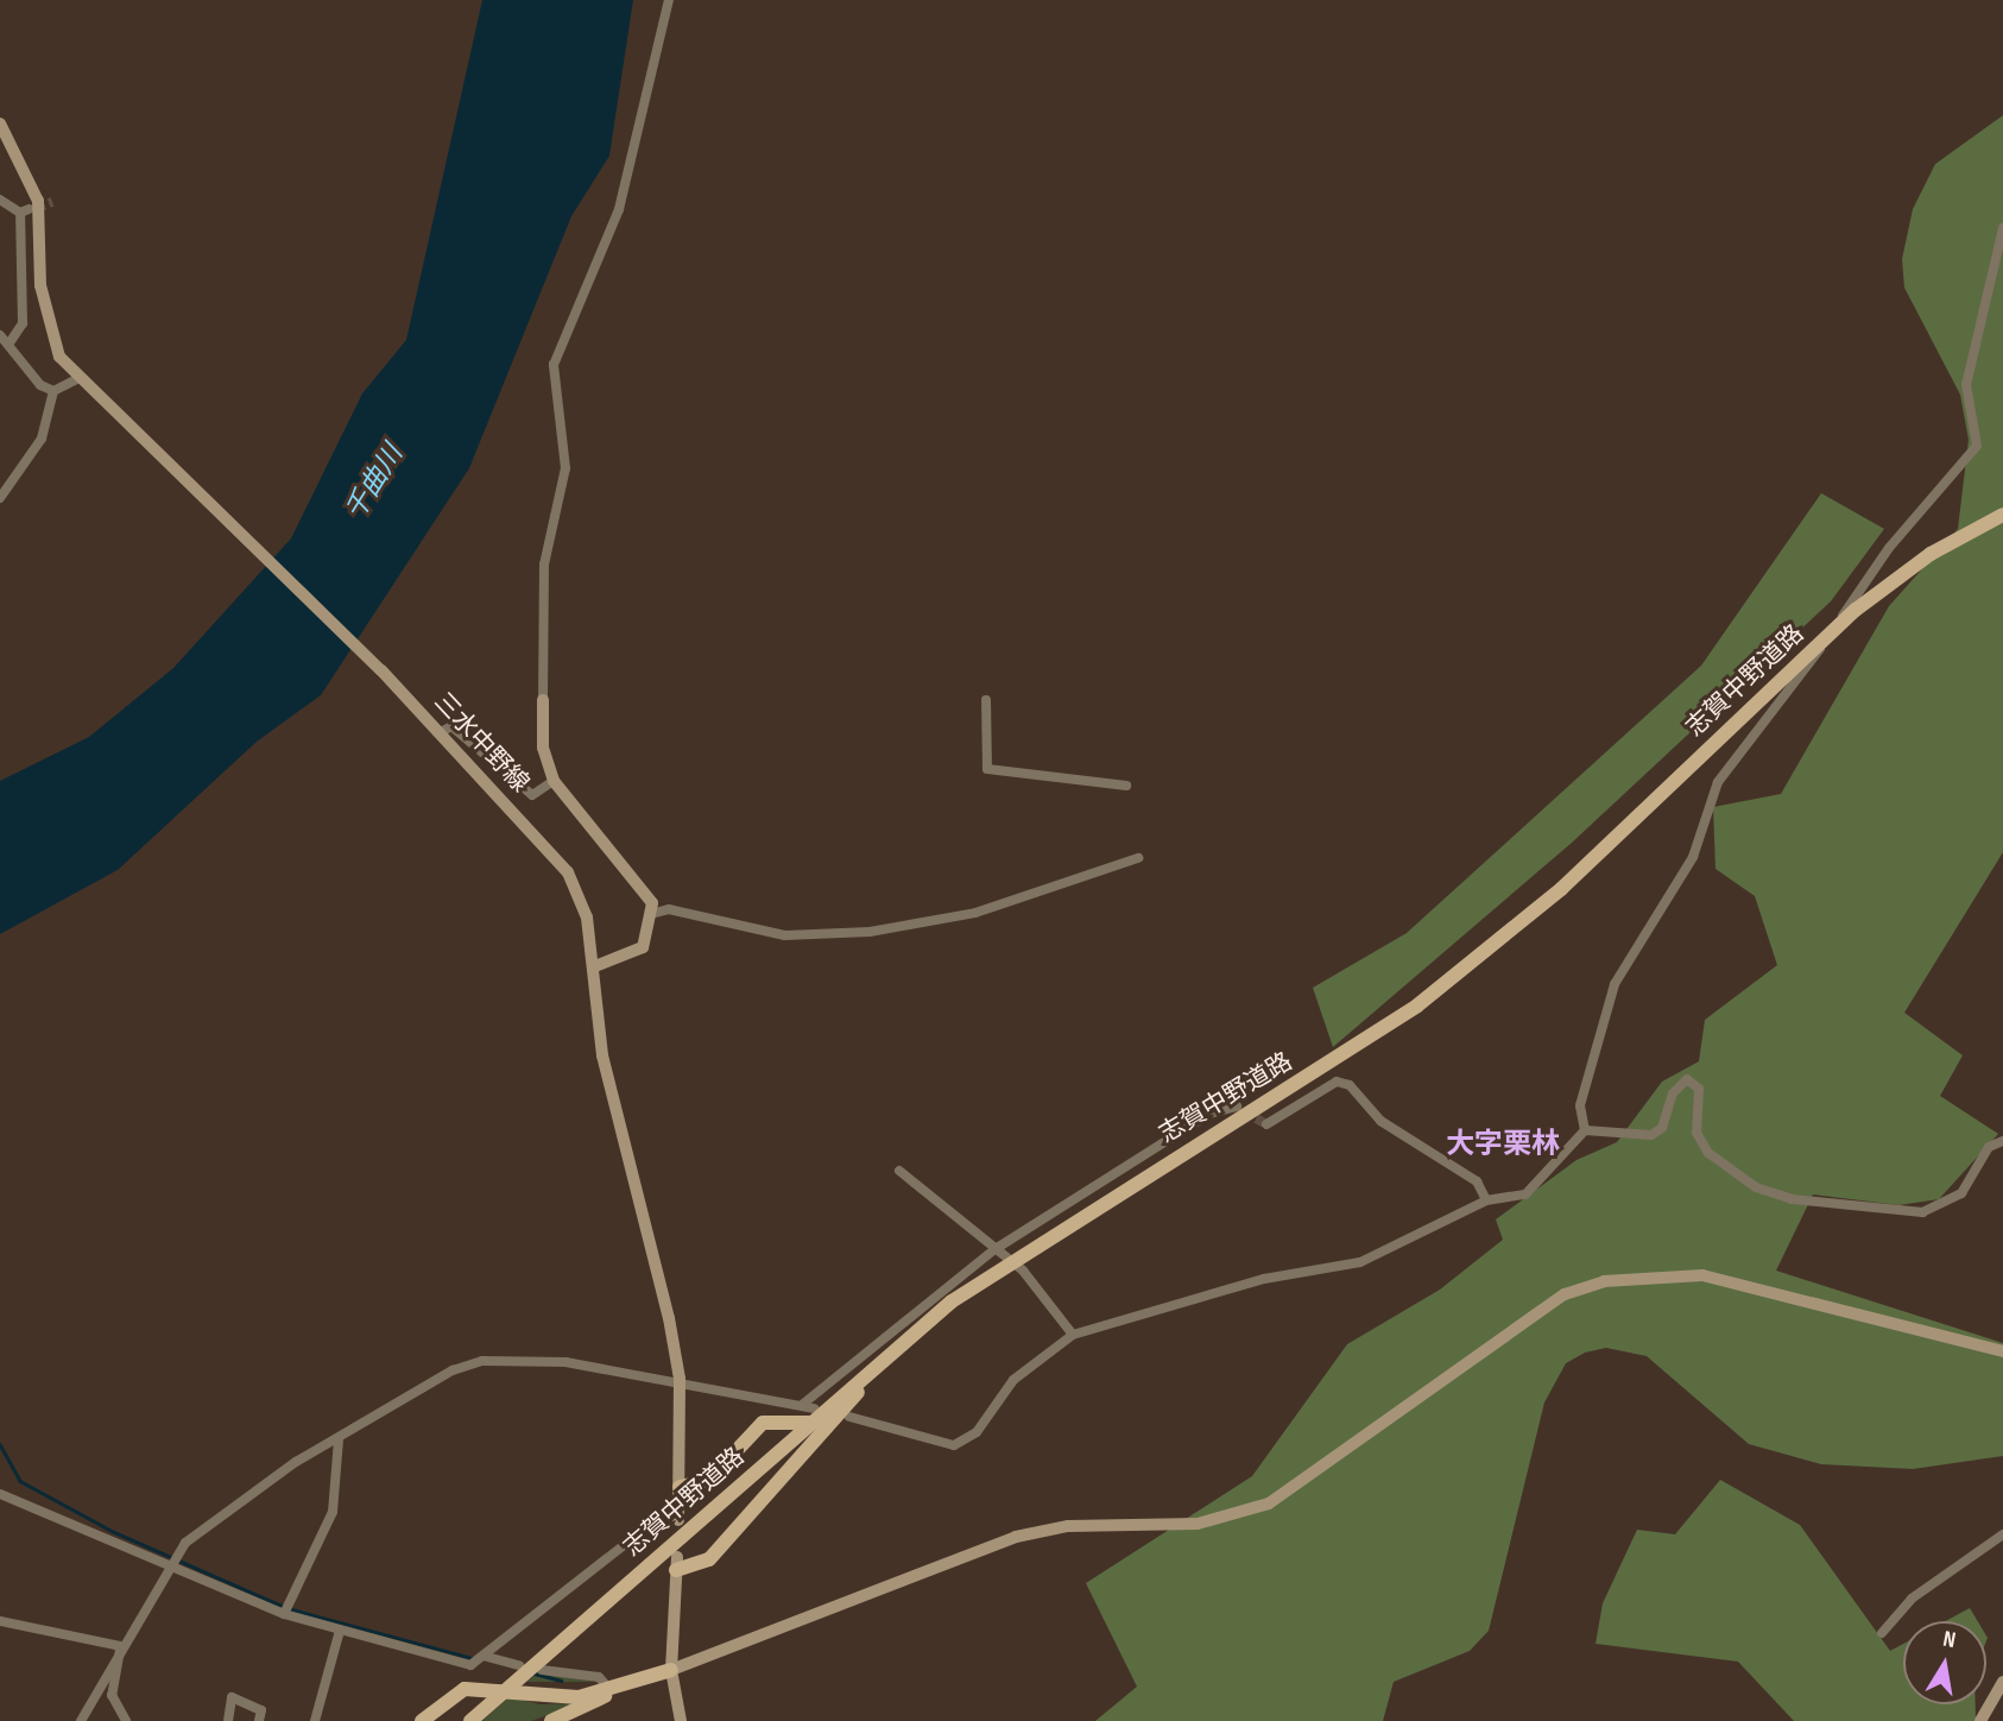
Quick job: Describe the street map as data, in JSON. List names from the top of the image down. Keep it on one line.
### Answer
{"streets":{"main road":["志賀中野道路"],"street":["三水中野線"]},"districts":["大字栗林"],"water":["千曲川"],"north":"top"}
